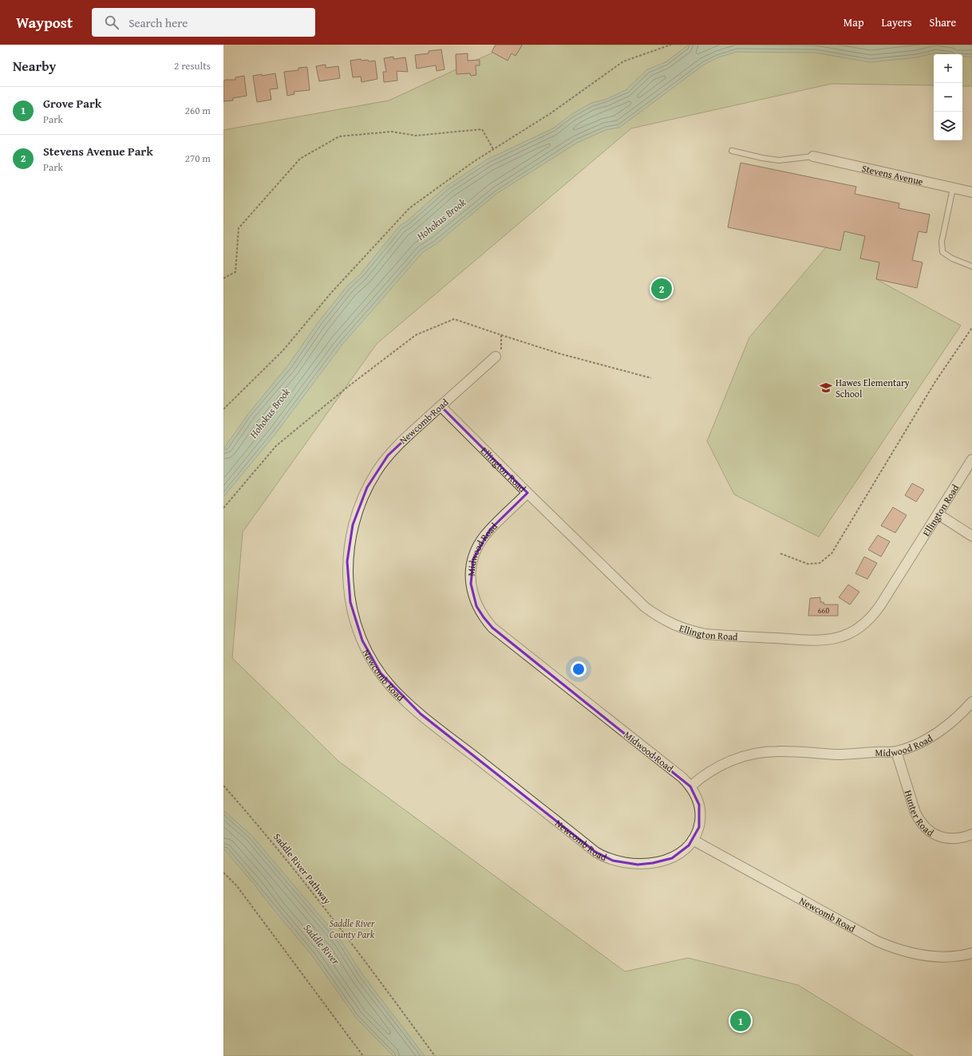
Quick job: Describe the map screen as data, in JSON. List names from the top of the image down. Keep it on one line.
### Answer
{"streets":{"street":["Stevens Avenue","Newcomb Road","Ellington Road","Midwood Road","Hunter Road"],"path":["Saddle River Pathway"]},"crossings":[["Newcomb Road","Ellington Road"],["Newcomb Road","Midwood Road"],["Ellington Road","Midwood Road"],["Midwood Road","Hunter Road"]],"water":["Hohokus Brook","Saddle River"],"parks":["Saddle River County Park"],"places":{"school or university":["Hawes Elementary School"]},"house_numbers":["660"],"page":{"header":"Waypost","search":"Search here","nav":["Map","Layers","Share"],"heading":["Nearby","2 results"],"map_buttons":["+","−"],"list":[{"mark":"1","name":"Grove Park","note":"Park","value":"260 m"},{"mark":"2","name":"Stevens Avenue Park","note":"Park","value":"270 m"}],"pins":["2","1"]}}
